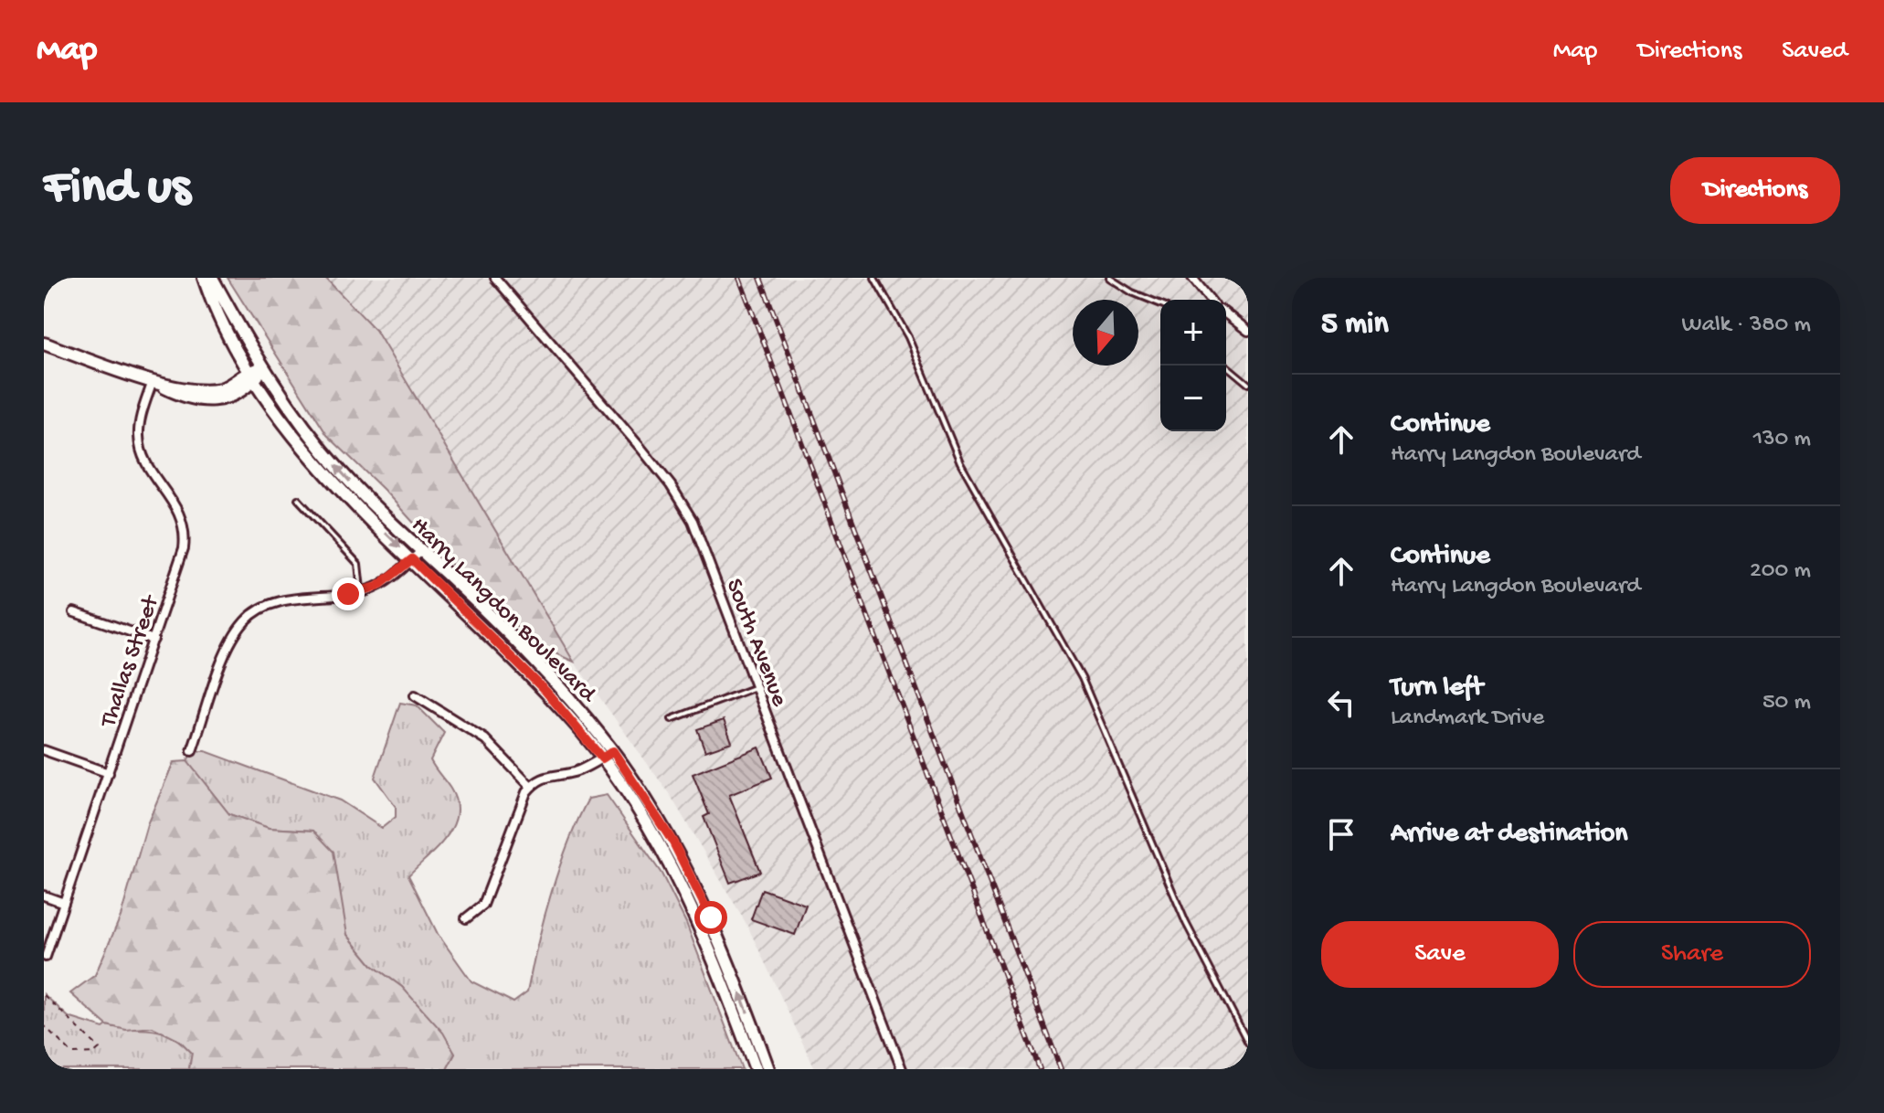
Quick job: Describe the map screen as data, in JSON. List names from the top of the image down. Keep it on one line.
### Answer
{"streets":{"main road":["Harry Langdon Boulevard"],"street":["South Avenue","Thallas Street"]},"north":"bottom","page":{"header":"Map","nav":["Map","Directions","Saved"],"buttons":["Directions",["Save","Share"]],"title":"Find us","heading":["5 min","Walk · 380 m"],"map_buttons":["+","−"],"list":[["Continue","Harry Langdon Boulevard","130 m"],["Continue","Harry Langdon Boulevard","200 m"],["Turn left","Landmark Drive","50 m"],"Arrive at destination"]}}
